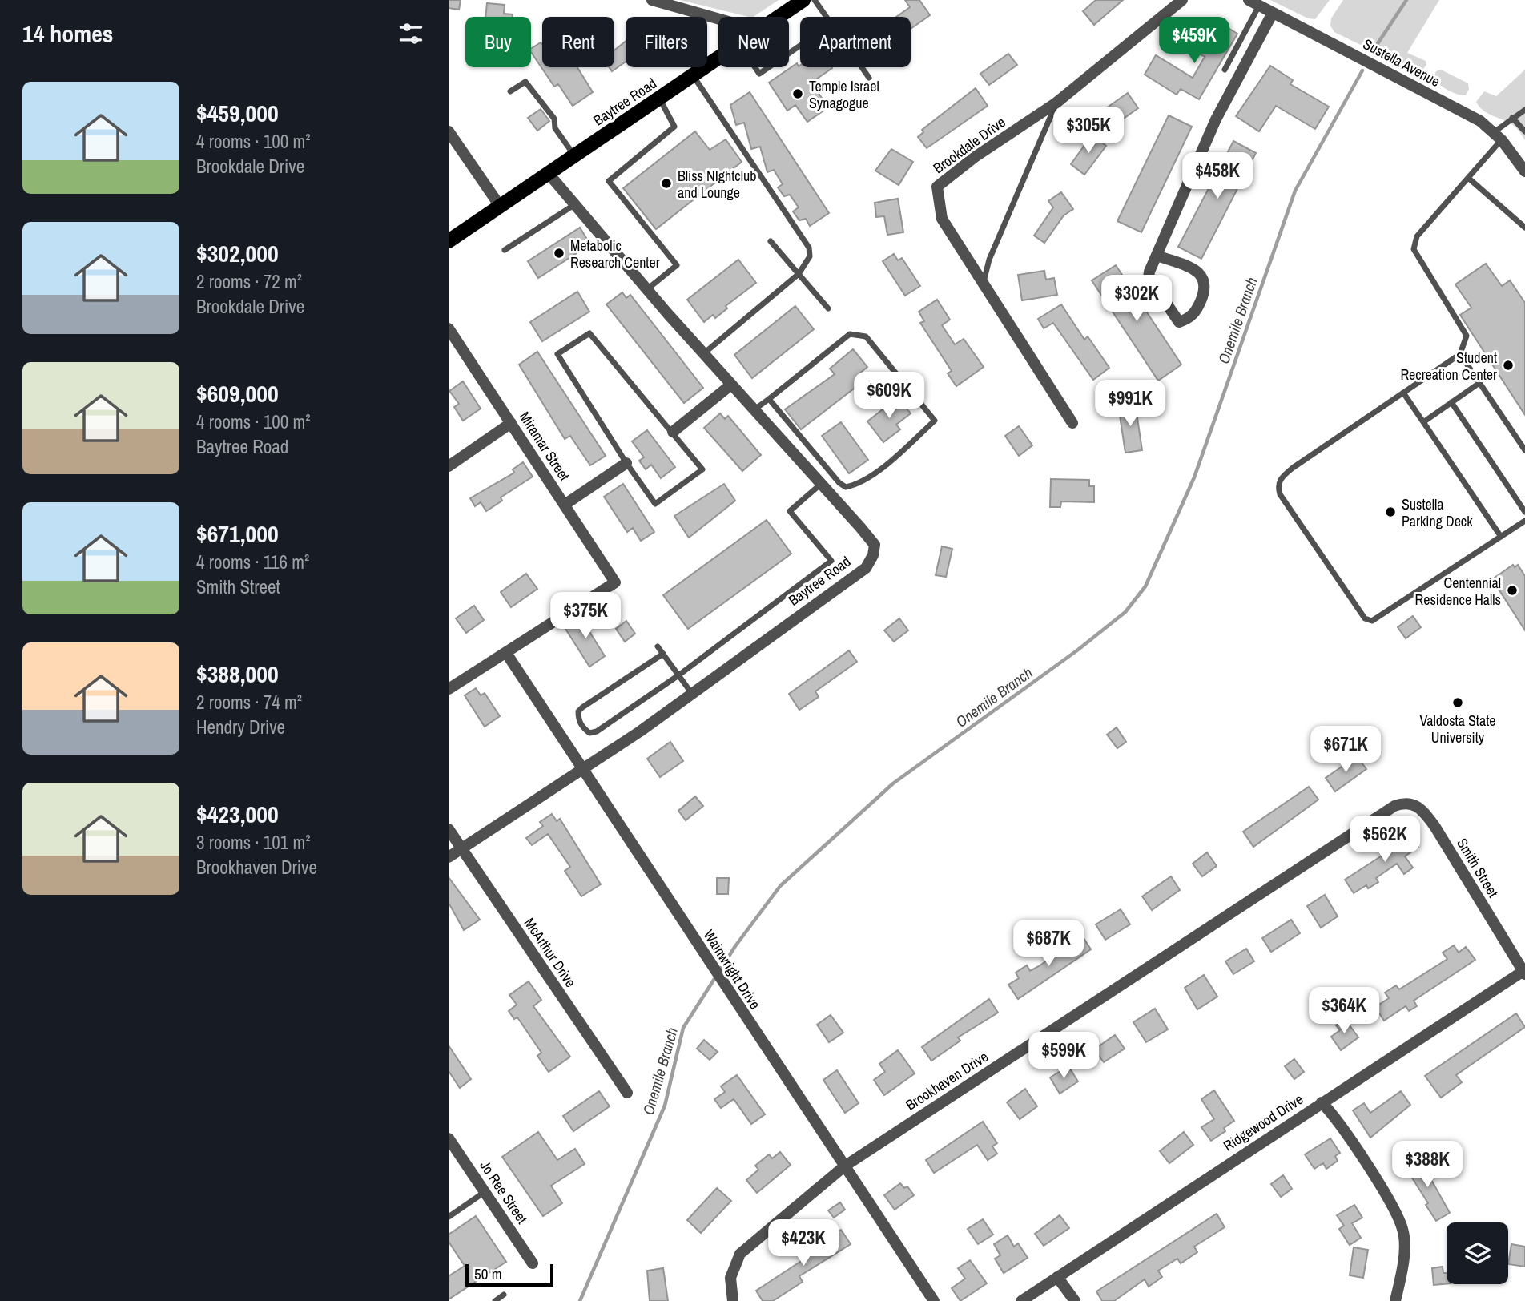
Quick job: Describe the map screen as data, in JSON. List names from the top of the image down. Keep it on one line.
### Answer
{"streets":{"main road":["Baytree Road"],"street":["Sustella Avenue","Brookdale Drive","Miramar Street","Smith Street","McArthur Drive","Wainwright Drive","Brookhaven Drive","Ridgewood Drive","Jo Ree Street"]},"crossings":[["Baytree Road","McArthur Drive"],["Baytree Road","Wainwright Drive"],["Miramar Street","Wainwright Drive"],["Smith Street","Brookhaven Drive"],["Smith Street","Ridgewood Drive"],["Wainwright Drive","Brookhaven Drive"]],"water":["Onemile Branch"],"places":["Temple Israel Synagogue","Bliss NIghtclub and Lounge","Metabolic Research Center","Student Recreation Center","Sustella Parking Deck","Centennial Residence Halls","Valdosta State University"],"scale_bar":"50 m","page":{"heading":"14 homes","price":["$459K","$305K","$458K","$302K","$609K","$991K","$375K","$671K","$562K","$687K","$364K","$599K","$388K","$423K"],"chip":["Buy","Rent","Filters","New","Apartment"],"list":[{"name":"$459,000","note":"4 rooms · 100 m² · Brookdale Drive"},{"name":"$302,000","note":"2 rooms · 72 m² · Brookdale Drive"},{"name":"$609,000","note":"4 rooms · 100 m² · Baytree Road"},{"name":"$671,000","note":"4 rooms · 116 m² · Smith Street"},{"name":"$388,000","note":"2 rooms · 74 m² · Hendry Drive"},{"name":"$423,000","note":"3 rooms · 101 m² · Brookhaven Drive"}],"scale":"50 m"}}
